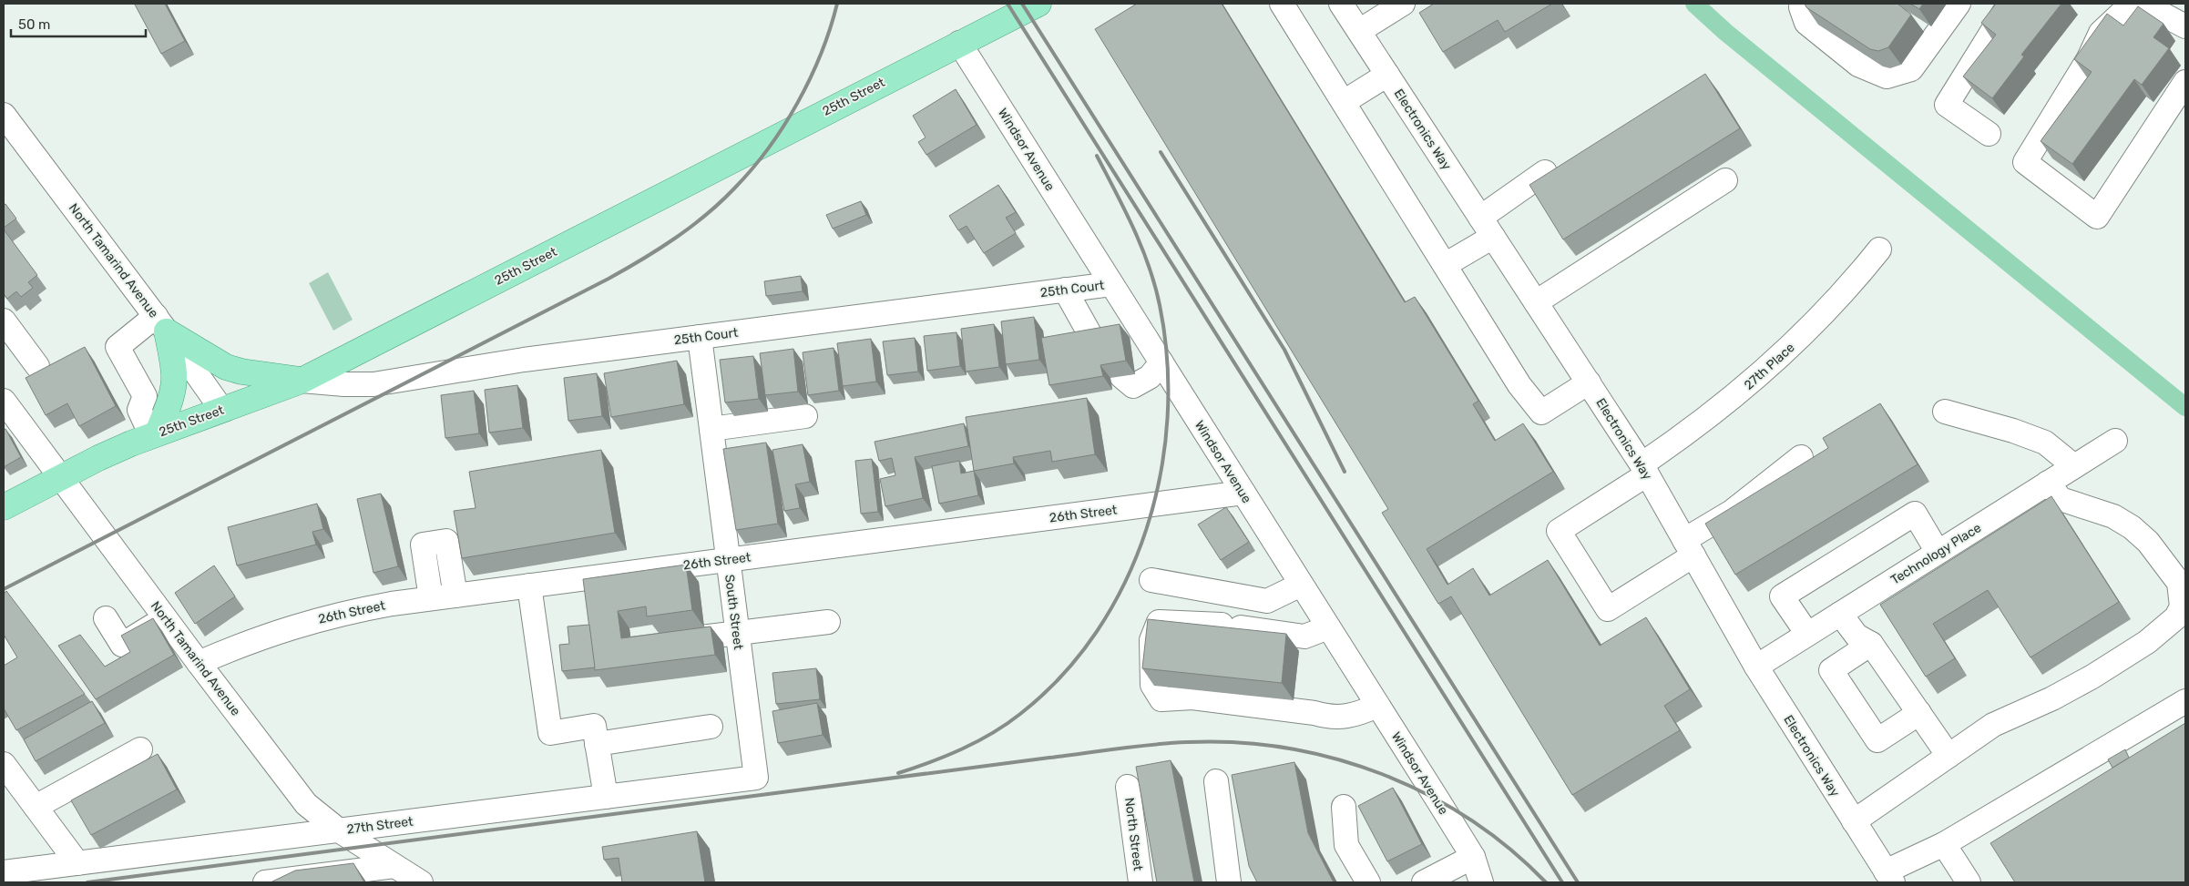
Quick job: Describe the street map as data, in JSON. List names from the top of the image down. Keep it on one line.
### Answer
{"streets":{"main road":["25th Street"],"street":["Electronics Way","Windsor Avenue","North Tamarind Avenue","25th Court","27th Place","26th Street","Technology Place","South Street","27th Street","North Street"]},"crossings":[["25th Street","Windsor Avenue"],["25th Street","North Tamarind Avenue"],["25th Street","25th Court"],["Electronics Way","27th Place"],["Electronics Way","Technology Place"],["Windsor Avenue","25th Court"],["Windsor Avenue","26th Street"],["North Tamarind Avenue","26th Street"],["North Tamarind Avenue","27th Street"],["25th Court","South Street"],["26th Street","South Street"],["South Street","27th Street"]],"scale_bar":"50 m"}
